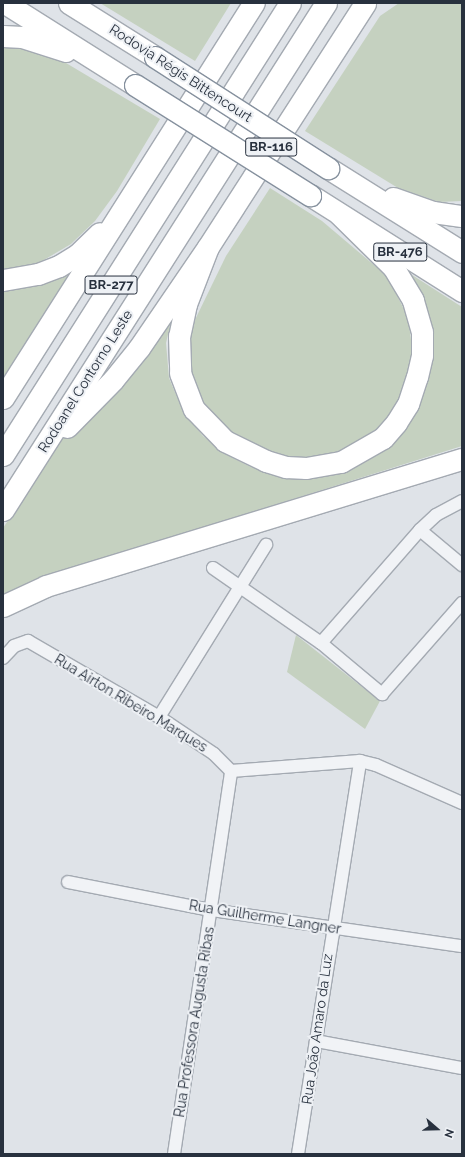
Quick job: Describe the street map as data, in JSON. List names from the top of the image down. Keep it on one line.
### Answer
{"streets":{"highway":["Rodovia Régis Bittencourt","BR-116","BR-476","BR-277","Rodoanel Contorno Leste"],"street":["Rua Airton Ribeiro Marques","Rua Guilherme Langner","Rua Professora Augusta Ribas","Rua João Amaro da Luz"]},"crossings":[["Rodovia Régis Bittencourt","BR-116"],["BR-116","BR-476"],["BR-116","Rodoanel Contorno Leste"],["Rua Airton Ribeiro Marques","Rua Professora Augusta Ribas"],["Rua Guilherme Langner","Rua Professora Augusta Ribas"],["Rua Guilherme Langner","Rua João Amaro da Luz"]],"north":"right"}
